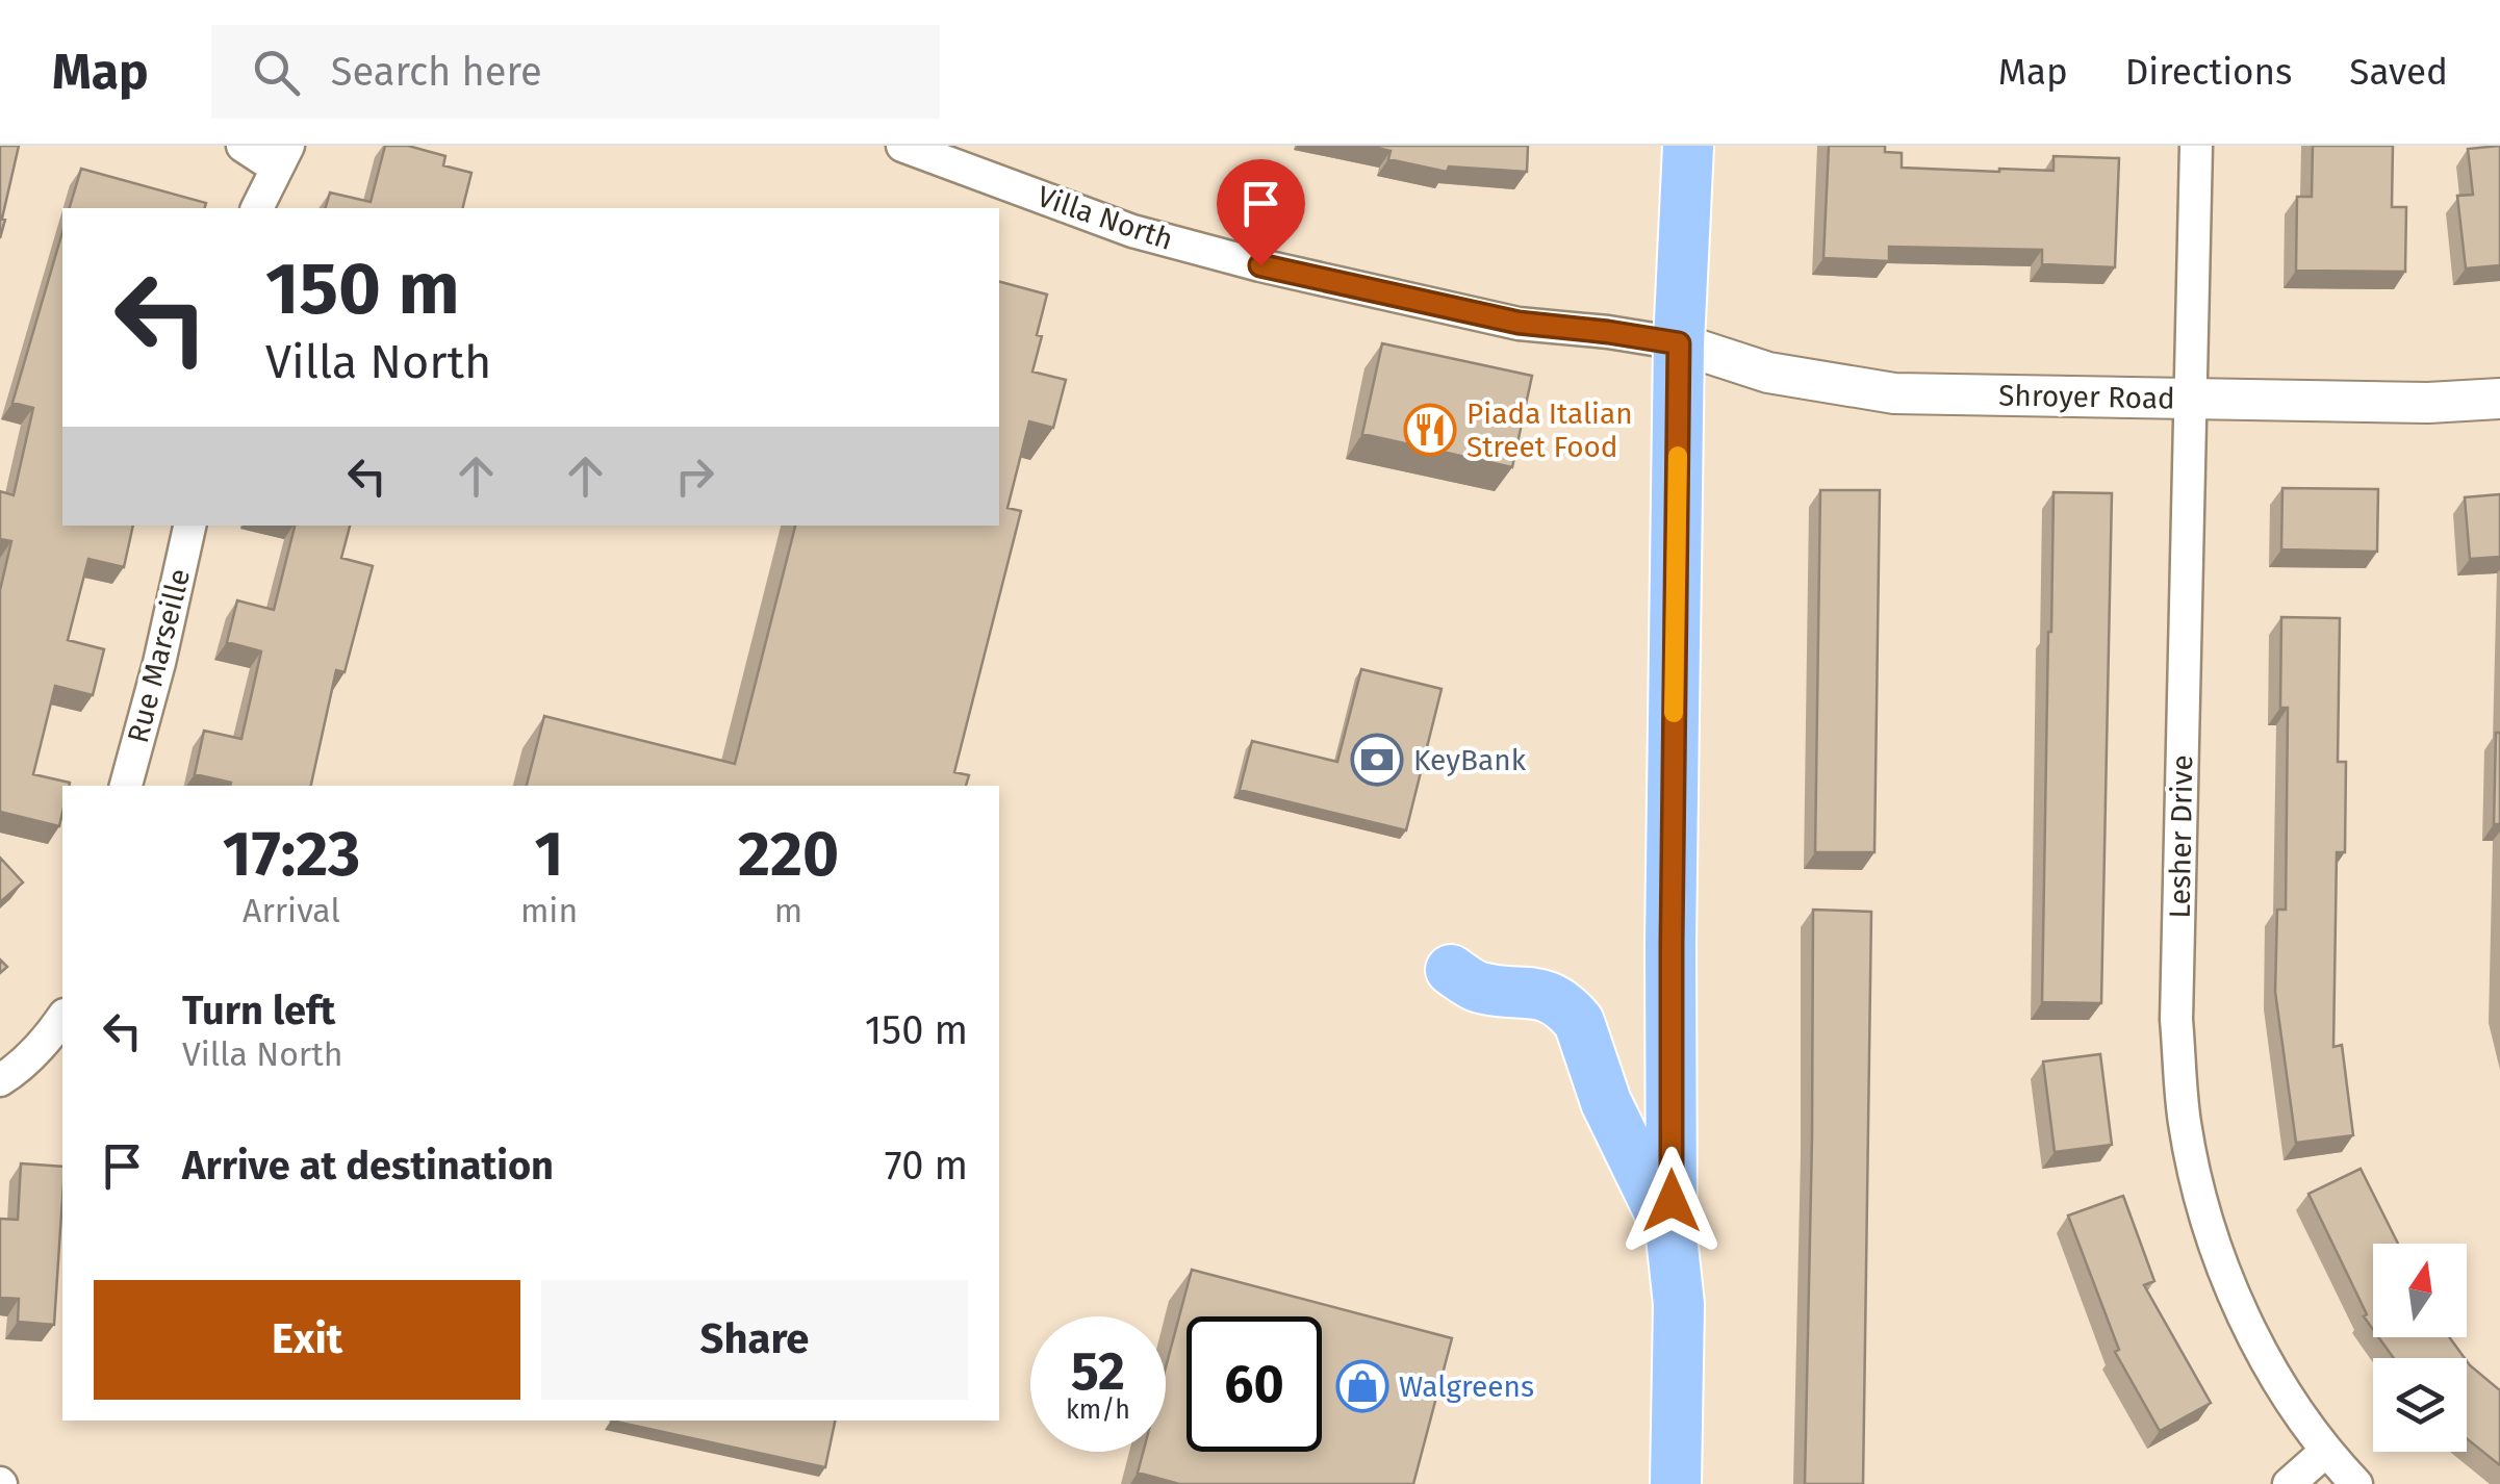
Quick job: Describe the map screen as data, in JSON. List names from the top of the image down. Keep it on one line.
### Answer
{"streets":{"street":["Villa North","Shroyer Road","Rue Marseille","Lesher Drive"]},"crossings":[["Villa North","Shroyer Road"],["Shroyer Road","Lesher Drive"]],"places":{"restaurant":["Piada Italian Street Food"],"bank":["KeyBank"],"shop":["Walgreens"]},"north":"top","page":{"header":"Map","search":"Search here","nav":["Map","Directions","Saved"],"turn":["150 m","Villa North"],"eta":["17:23","Arrival","1","min","220","m"],"list":[{"name":"Turn left","note":"Villa North","value":"150 m"},{"name":"Arrive at destination","value":"70 m"}],"buttons":["Exit","Share"],"speed":"52 km/h","limit":"60"}}
